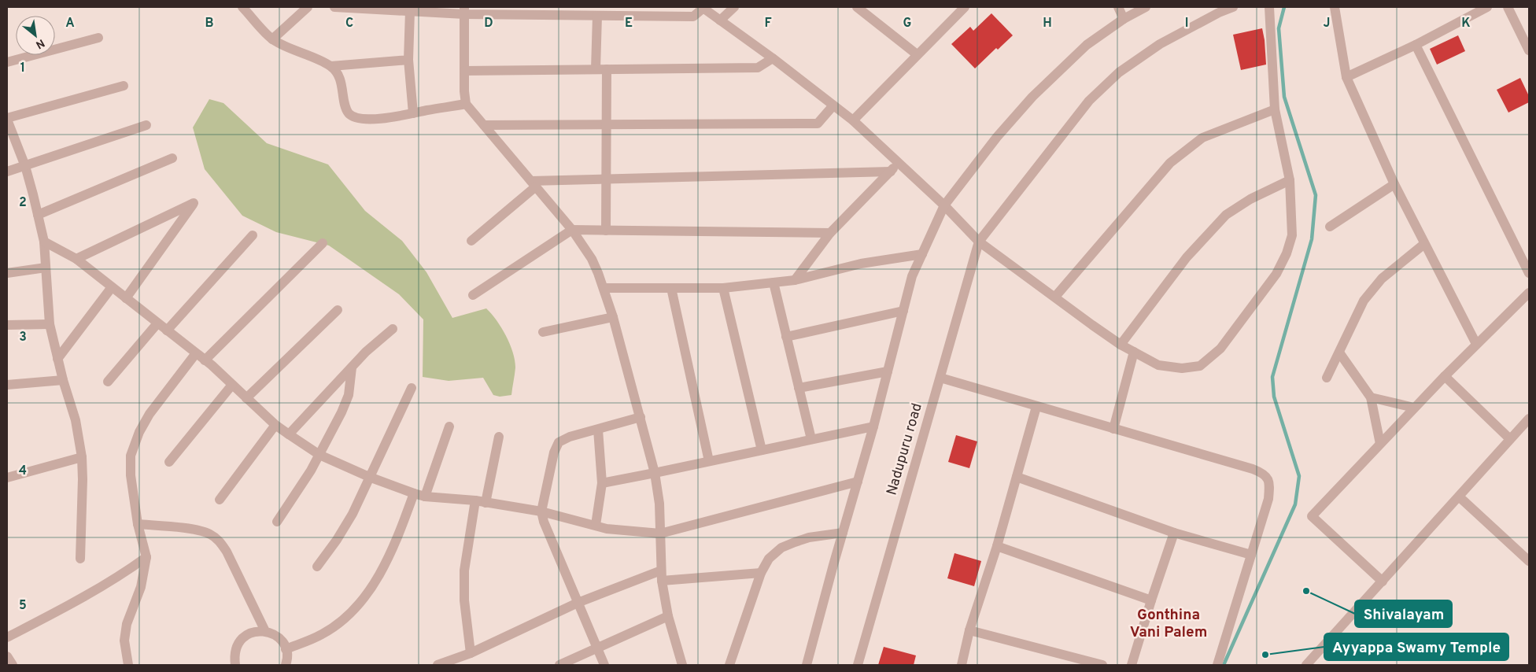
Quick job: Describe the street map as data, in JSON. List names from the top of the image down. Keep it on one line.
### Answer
{"streets":{"street":["Nadupuru road"]},"districts":["Gonthina Vani Palem"],"places":["Shivalayam","Ayyappa Swamy Temple"],"north":"bottom right","grid":{"columns":["A","B","C","D","E","F","G","H","I","J","K"],"rows":["1","2","3","4","5"]}}
